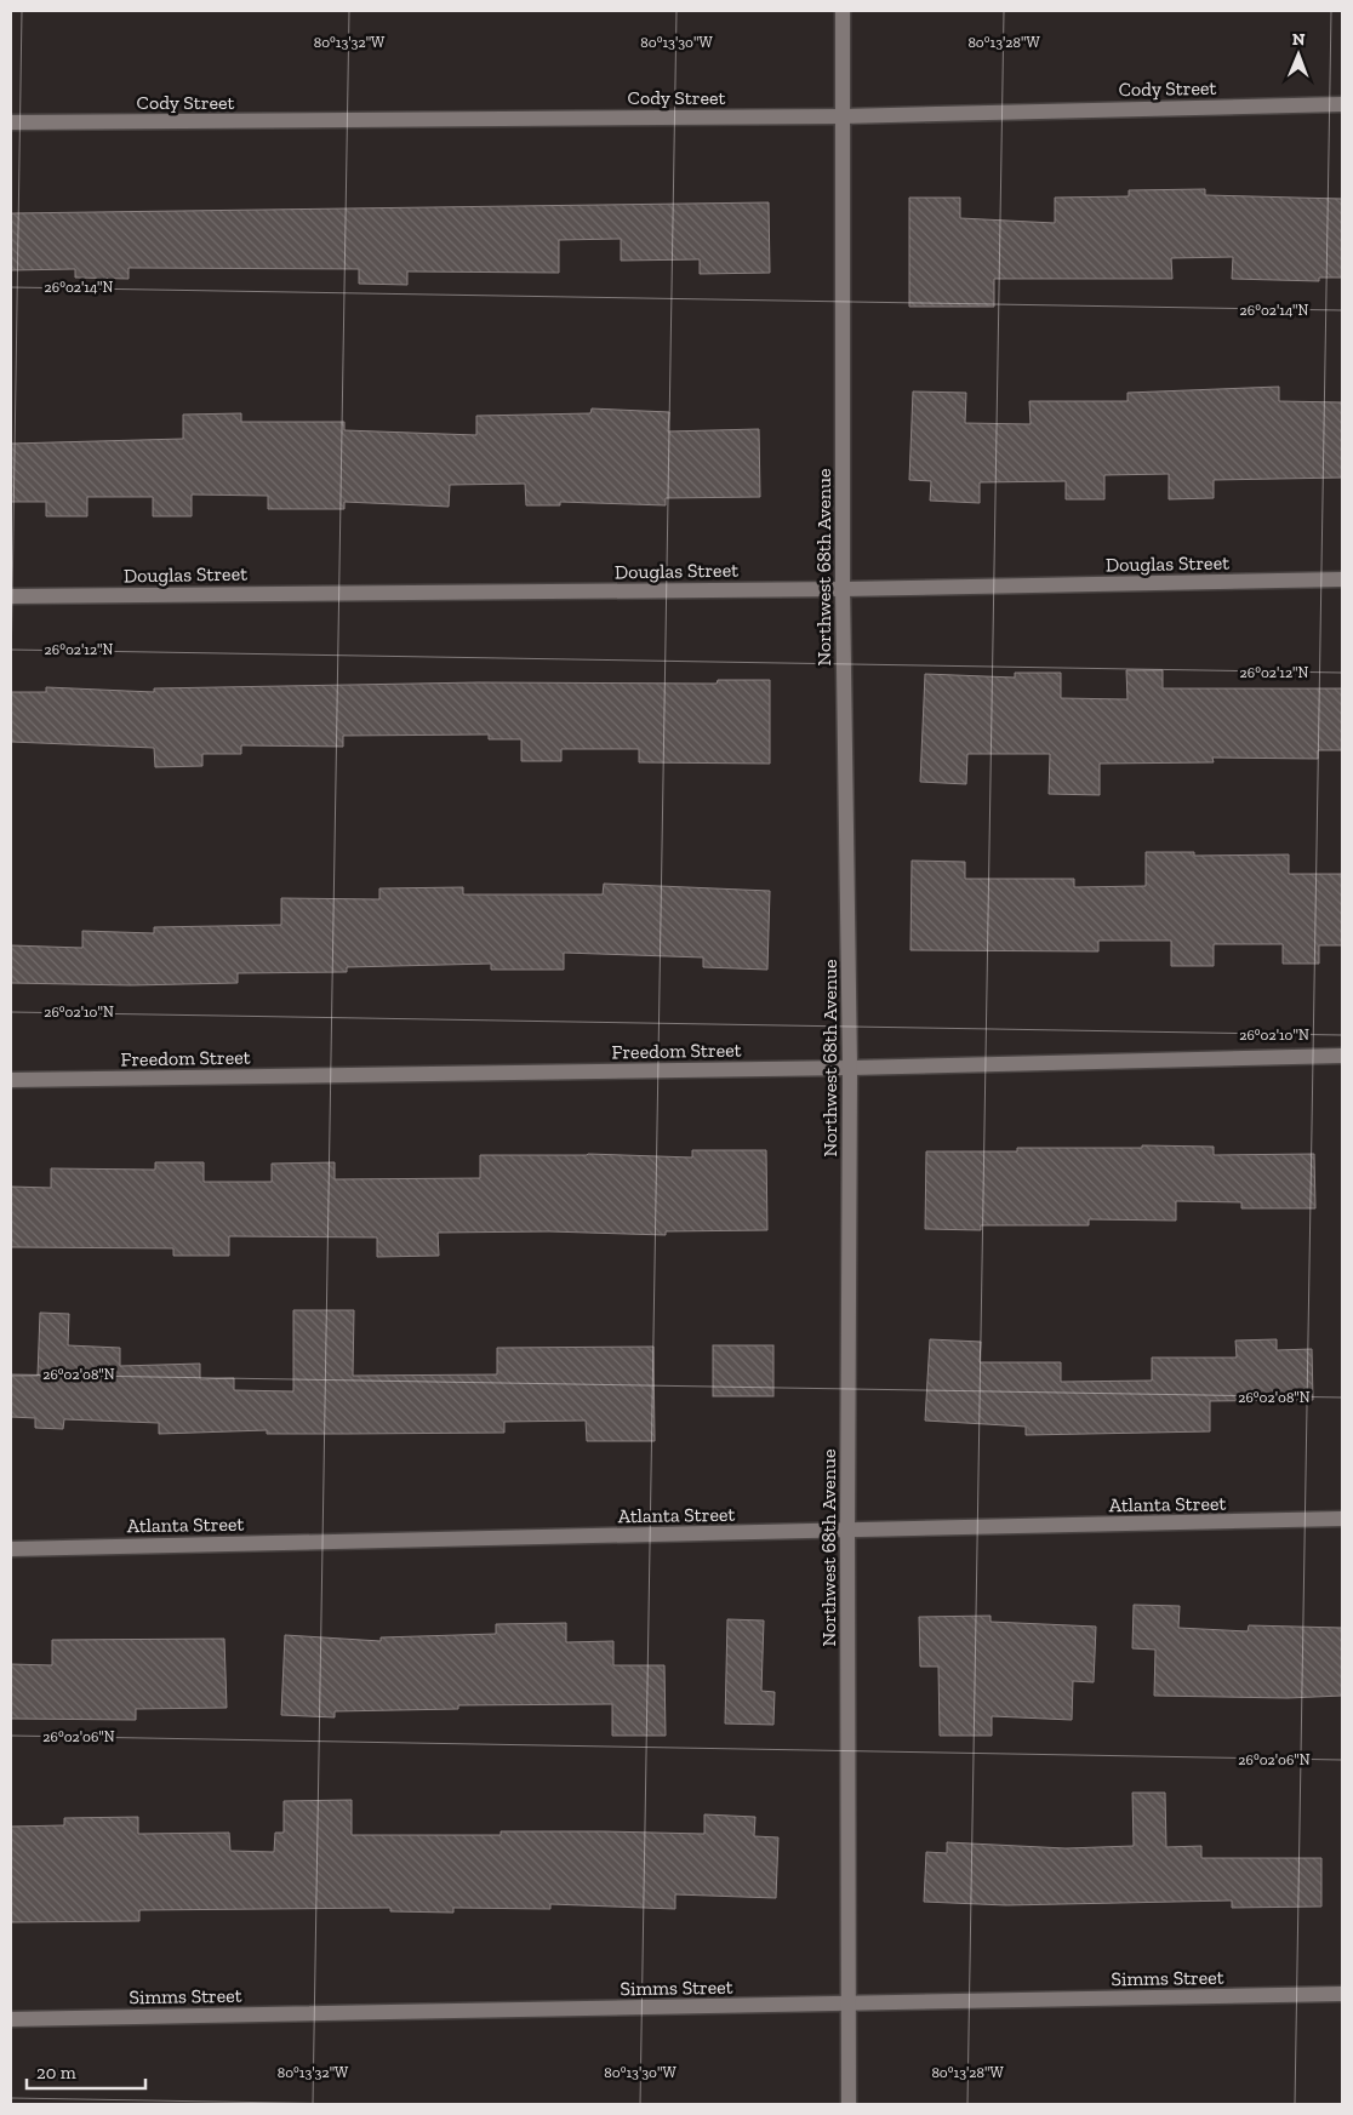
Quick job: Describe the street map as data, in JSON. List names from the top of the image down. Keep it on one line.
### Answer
{"streets":{"street":["Cody Street","Douglas Street","Northwest 68th Avenue","Freedom Street","Atlanta Street","Simms Street"]},"crossings":[["Cody Street","Northwest 68th Avenue"],["Douglas Street","Northwest 68th Avenue"],["Northwest 68th Avenue","Freedom Street"],["Northwest 68th Avenue","Atlanta Street"],["Northwest 68th Avenue","Simms Street"]],"scale_bar":"20 m","north":"top","coordinates":["80°13'32\"W","80°13'30\"W","80°13'28\"W","26°02'14\"N","26°02'12\"N","26°02'10\"N","26°02'08\"N","26°02'06\"N"]}
